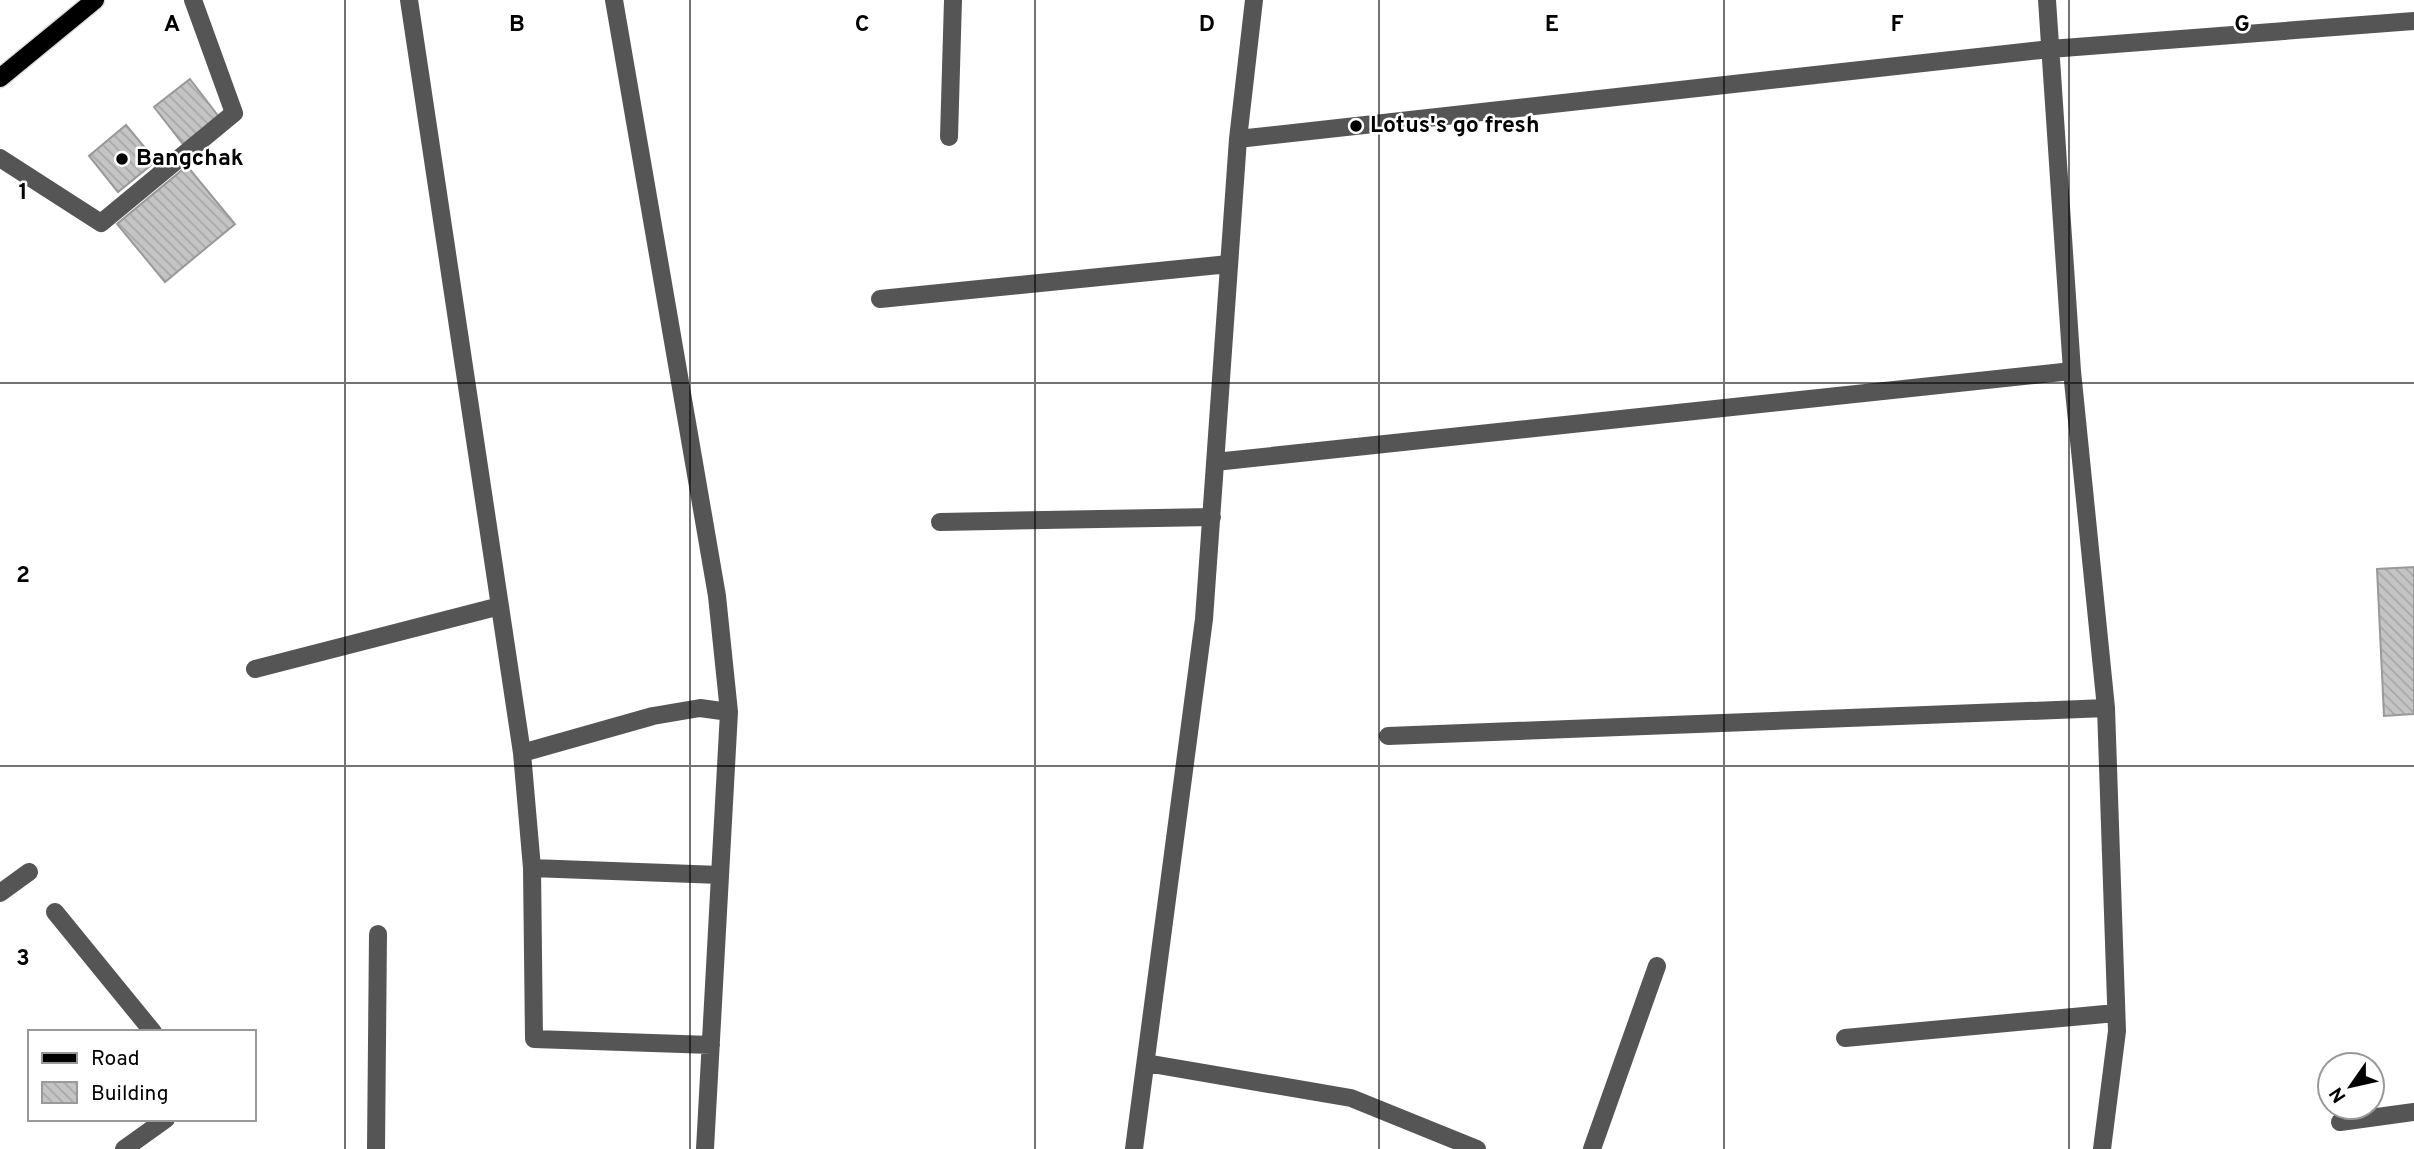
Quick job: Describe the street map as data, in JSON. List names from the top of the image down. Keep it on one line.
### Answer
{"places":["Lotus's go fresh","Bangchak"],"legend":["Road","Building"],"north":"bottom left","grid":{"columns":["A","B","C","D","E","F","G"],"rows":["1","2","3"]}}
